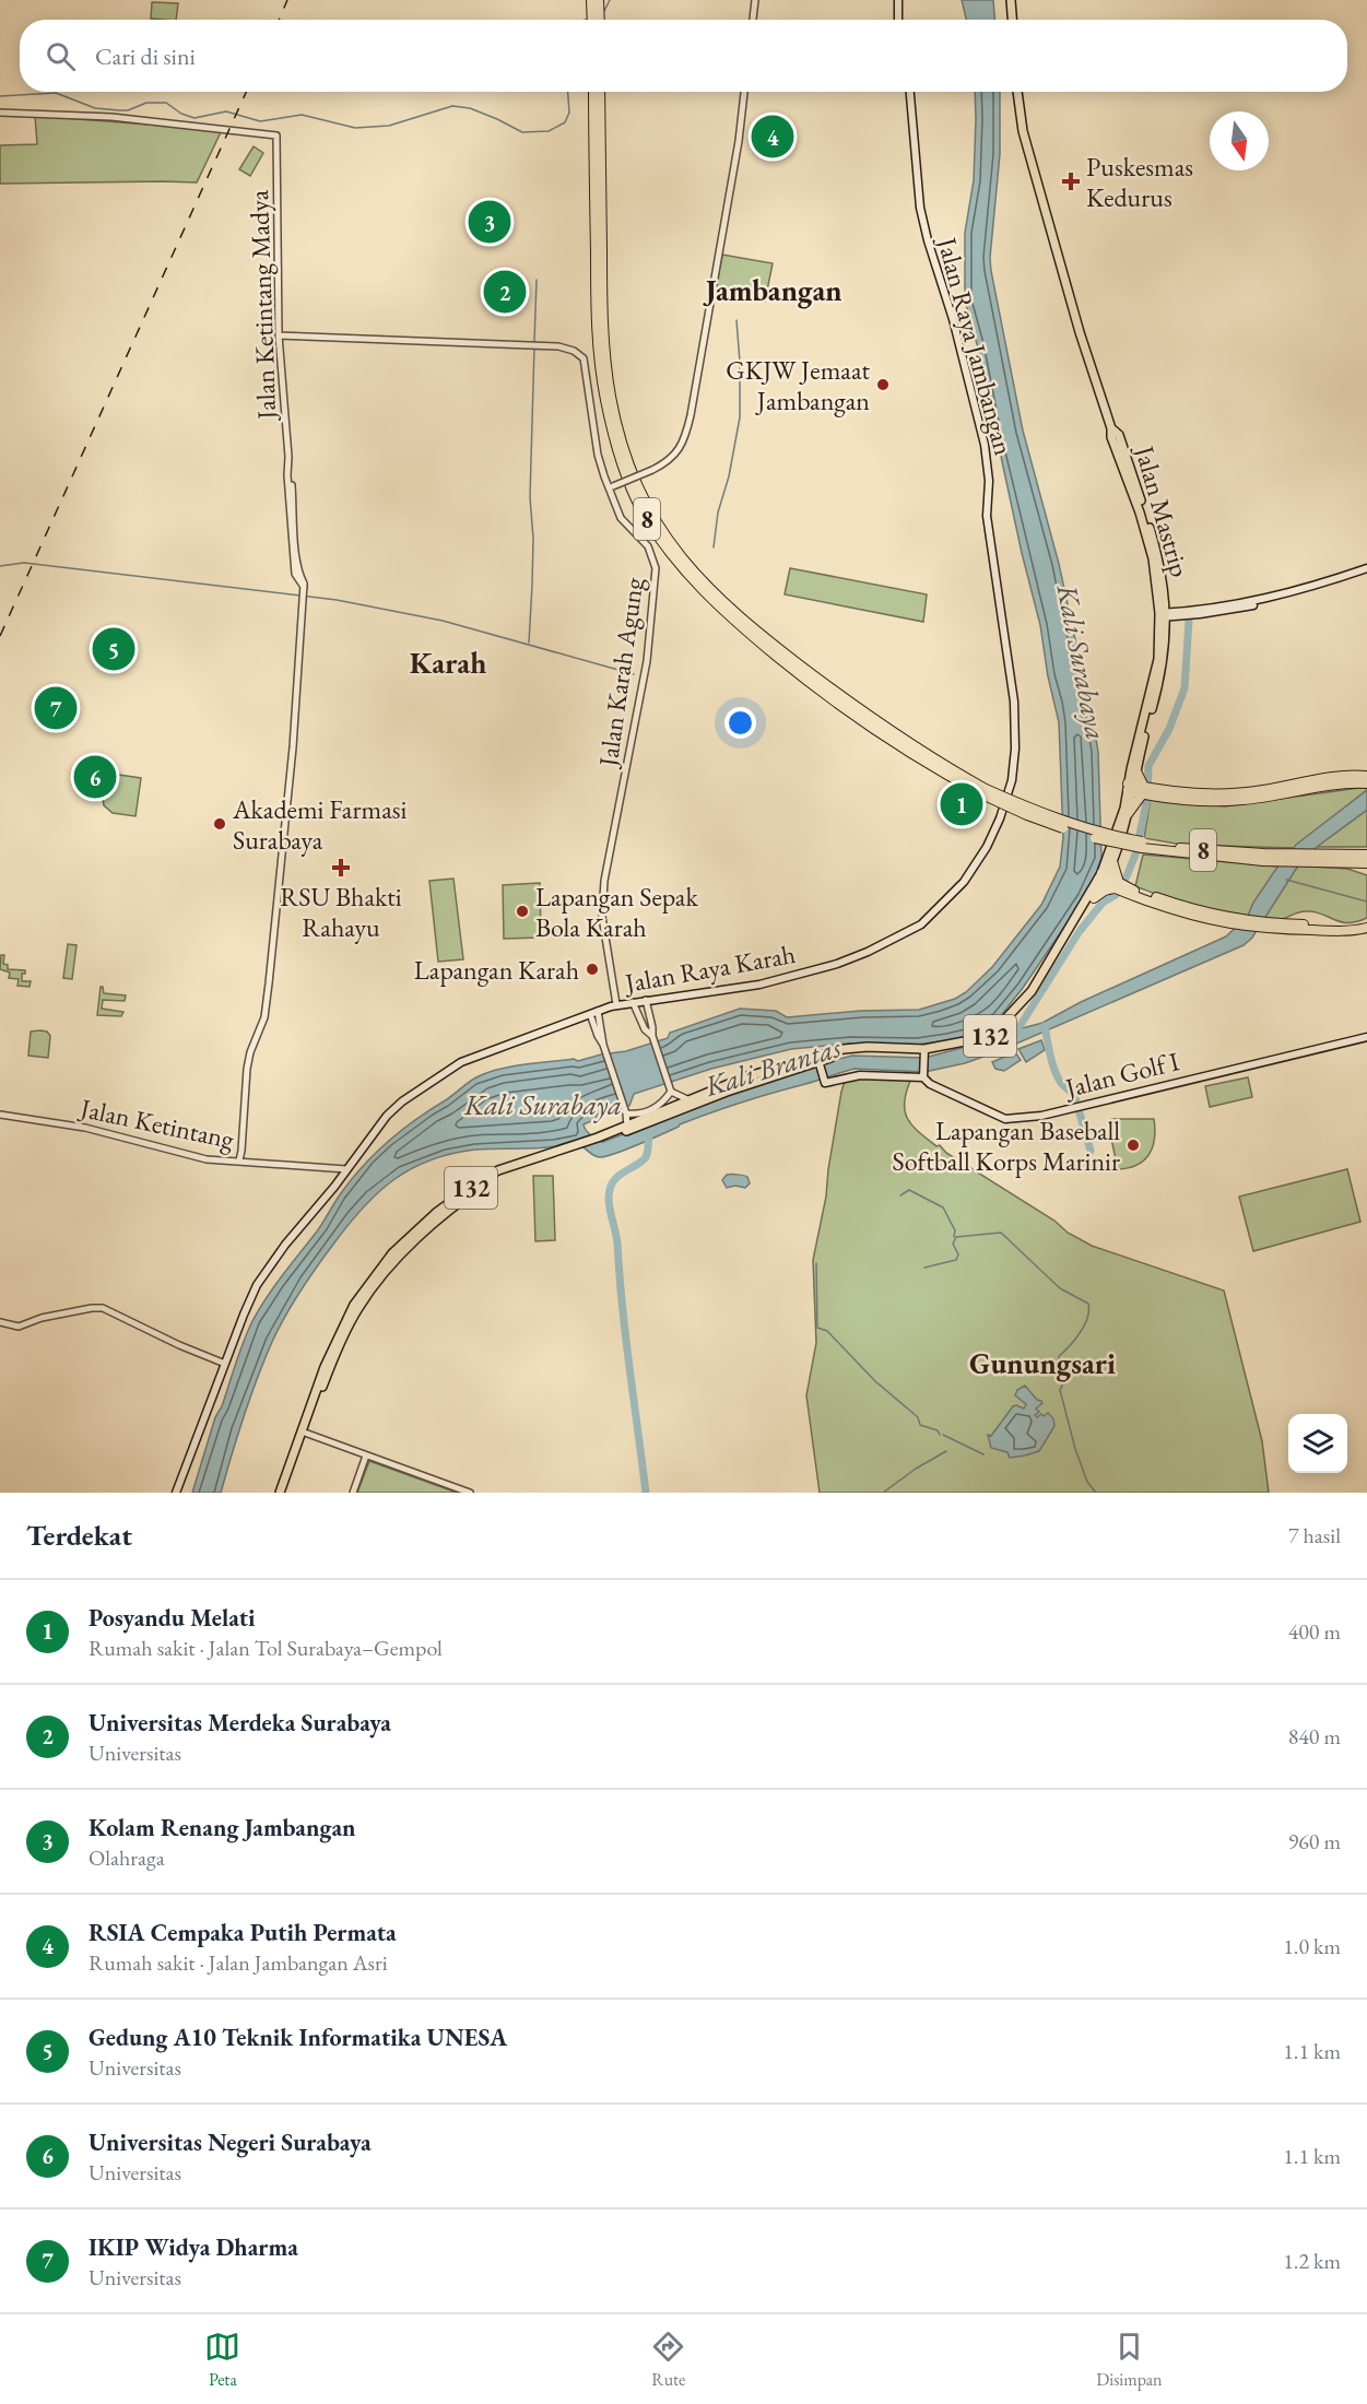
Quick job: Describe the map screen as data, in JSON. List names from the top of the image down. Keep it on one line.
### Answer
{"streets":{"highway":["8"],"main road":["Jalan Raya Jambangan","Jalan Mastrip","Jalan Raya Karah","132","Jalan Golf I"],"street":["Jalan Ketintang Madya","Jalan Karah Agung","Jalan Ketintang"]},"crossings":[["Jalan Ketintang Madya","Jalan Karah Agung"],["Jalan Ketintang Madya","Jalan Ketintang"],["Jalan Raya Jambangan","Jalan Raya Karah"],["Jalan Mastrip","132"],["Jalan Karah Agung","Jalan Raya Karah"],["Jalan Raya Karah","Jalan Ketintang"]],"districts":["Jambangan","Karah","Gunungsari"],"water":["Kali Surabaya","Kali Brantas"],"places":{"health":["Puskesmas Kedurus","RSU Bhakti Rahayu"],"other":["GKJW Jemaat Jambangan","Akademi Farmasi Surabaya","Lapangan Sepak Bola Karah","Lapangan Karah","Lapangan Baseball Softball Korps Marinir"]},"north":"bottom","page":{"search":"Cari di sini","pins":["4","3","2","5","7","6","1"],"heading":["Terdekat","7 hasil"],"list":[{"mark":"1","name":"Posyandu Melati","note":"Rumah sakit · Jalan Tol Surabaya–Gempol","value":"400 m"},{"mark":"2","name":"Universitas Merdeka Surabaya","note":"Universitas","value":"840 m"},{"mark":"3","name":"Kolam Renang Jambangan","note":"Olahraga","value":"960 m"},{"mark":"4","name":"RSIA Cempaka Putih Permata","note":"Rumah sakit · Jalan Jambangan Asri","value":"1.0 km"},{"mark":"5","name":"Gedung A10 Teknik Informatika UNESA","note":"Universitas","value":"1.1 km"},{"mark":"6","name":"Universitas Negeri Surabaya","note":"Universitas","value":"1.1 km"},{"mark":"7","name":"IKIP Widya Dharma","note":"Universitas","value":"1.2 km"}],"nav":["Peta","Rute","Disimpan"]}}
